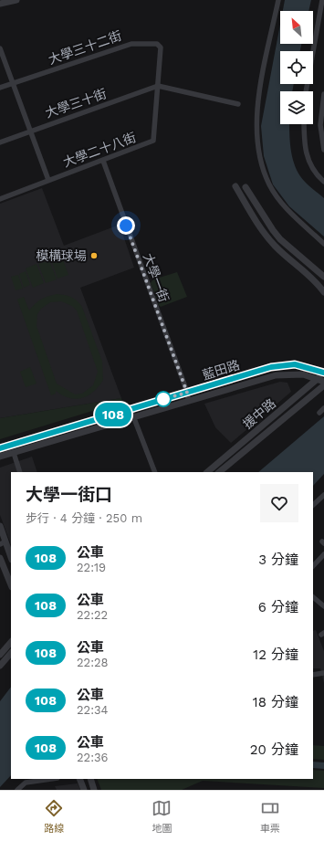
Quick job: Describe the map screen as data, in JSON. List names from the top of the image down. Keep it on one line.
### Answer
{"streets":{"street":["大學三十二街","大學三十街","大學二十八街","大學一街","藍田路","援中路"]},"crossings":[["大學三十二街","大學三十街"],["大學三十二街","大學二十八街"],["大學三十街","大學二十八街"],["大學二十八街","大學一街"],["大學一街","藍田路"],["藍田路","援中路"]],"places":["模構球場"],"lines":["bus line 108"],"north":"top left","page":{"on_map":"108","heading":["大學一街口","步行 · 4 分鐘 · 250 m"],"list":[{"mark":"108","name":"公車","note":"22:19","value":"3 分鐘"},{"mark":"108","name":"公車","note":"22:22","value":"6 分鐘"},{"mark":"108","name":"公車","note":"22:28","value":"12 分鐘"},{"mark":"108","name":"公車","note":"22:34","value":"18 分鐘"},{"mark":"108","name":"公車","note":"22:36","value":"20 分鐘"}],"tabs":["路線","地圖","車票"]}}
